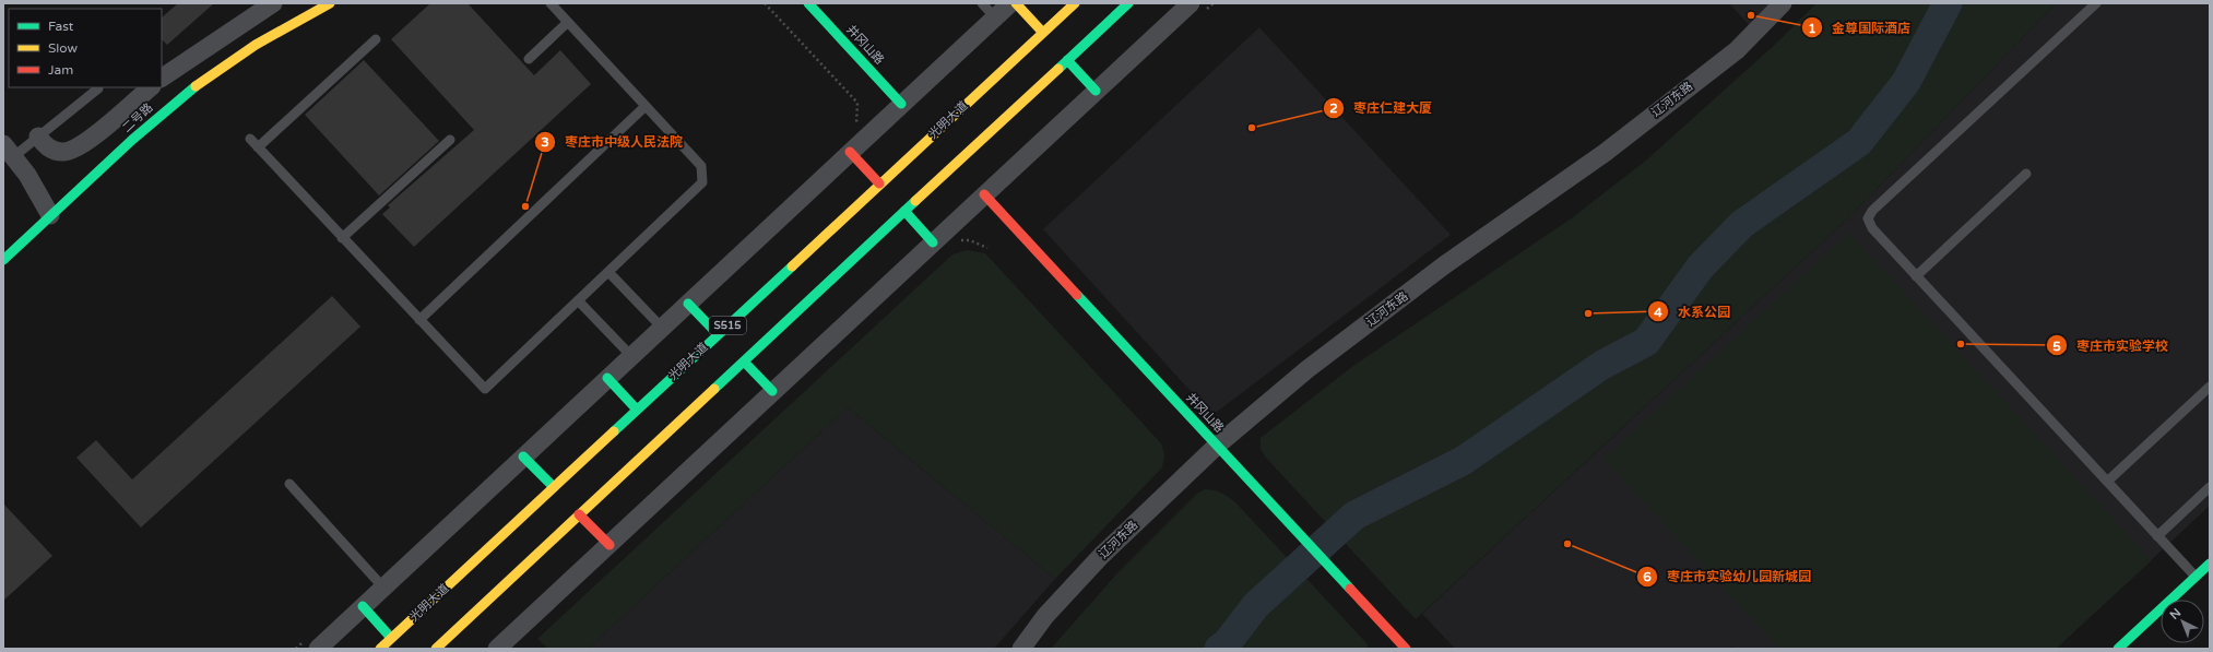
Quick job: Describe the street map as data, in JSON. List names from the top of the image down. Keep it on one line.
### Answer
{"streets":{"main road":["井冈山路","二号路","光明大道","S515"],"street":["辽河东路"]},"crossings":[["井冈山路","辽河东路"]],"places":["金尊国际酒店","枣庄仁建大厦","枣庄市中级人民法院","水系公园","枣庄市实验学校","枣庄市实验幼儿园新城园"],"legend":["Fast","Slow","Jam"],"north":"top left"}
